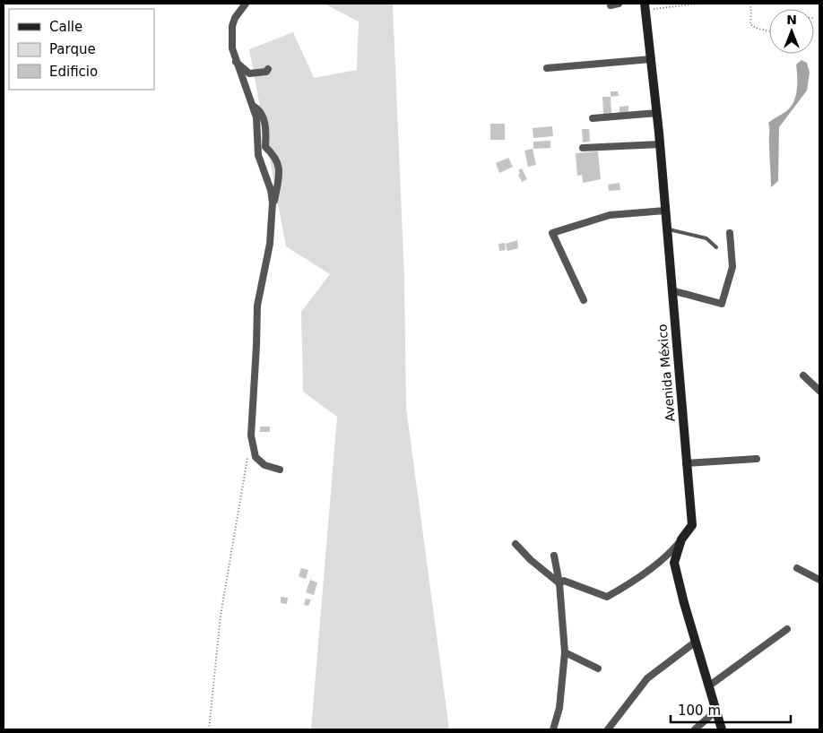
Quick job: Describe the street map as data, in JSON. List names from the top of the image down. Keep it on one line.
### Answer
{"streets":{"main road":["Avenida México"]},"legend":["Calle","Parque","Edificio"],"scale_bar":"100 m","north":"top"}
